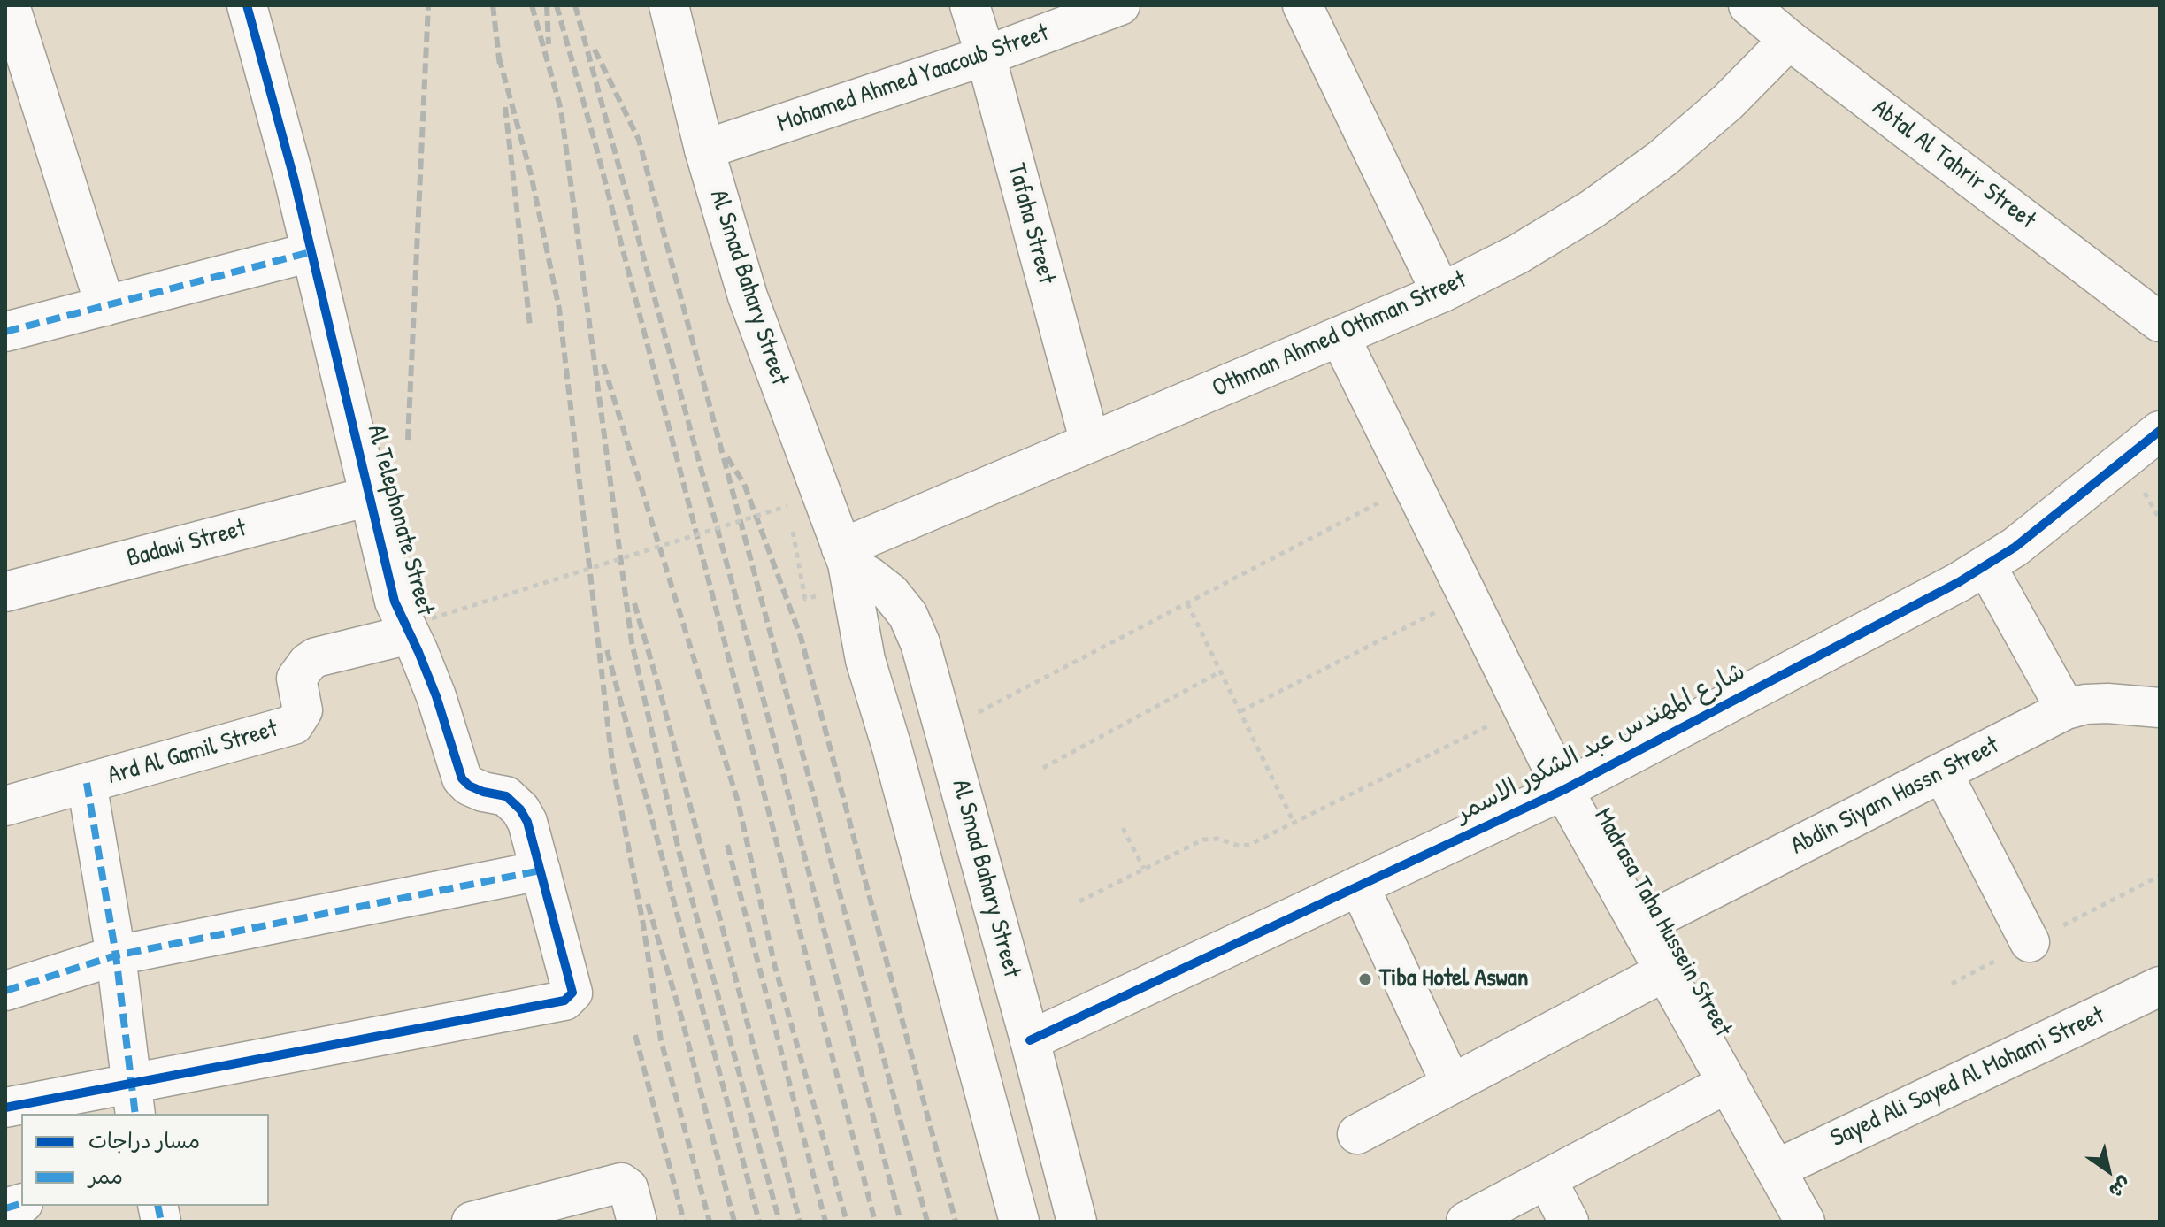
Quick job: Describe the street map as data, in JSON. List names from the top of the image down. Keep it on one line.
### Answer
{"streets":{"street":["Mohamed Ahmed Yaacoub Street","Abtal Al Tahrir Street","Tafaha Street","Al Smad Bahary Street","Othman Ahmed Othman Street","Al Telephonate Street","Badawi Street","شارع المهندس عبد الشكور الاسمر","Ard Al Gamil Street","Abdin Siyam Hassn Street","Madrasa Taha Hussein Street","Sayed Ali Sayed Al Mohami Street"]},"crossings":[["Mohamed Ahmed Yaacoub Street","Tafaha Street"],["Mohamed Ahmed Yaacoub Street","Al Smad Bahary Street"],["Abtal Al Tahrir Street","Othman Ahmed Othman Street"],["Tafaha Street","Othman Ahmed Othman Street"],["Al Smad Bahary Street","Othman Ahmed Othman Street"],["Al Smad Bahary Street","شارع المهندس عبد الشكور الاسمر"],["Othman Ahmed Othman Street","Madrasa Taha Hussein Street"],["Al Telephonate Street","Badawi Street"],["Al Telephonate Street","Ard Al Gamil Street"],["شارع المهندس عبد الشكور الاسمر","Madrasa Taha Hussein Street"],["Abdin Siyam Hassn Street","Madrasa Taha Hussein Street"],["Madrasa Taha Hussein Street","Sayed Ali Sayed Al Mohami Street"]],"places":["Tiba Hotel Aswan"],"legend":["مسار دراجات","ممر"],"north":"bottom right"}
